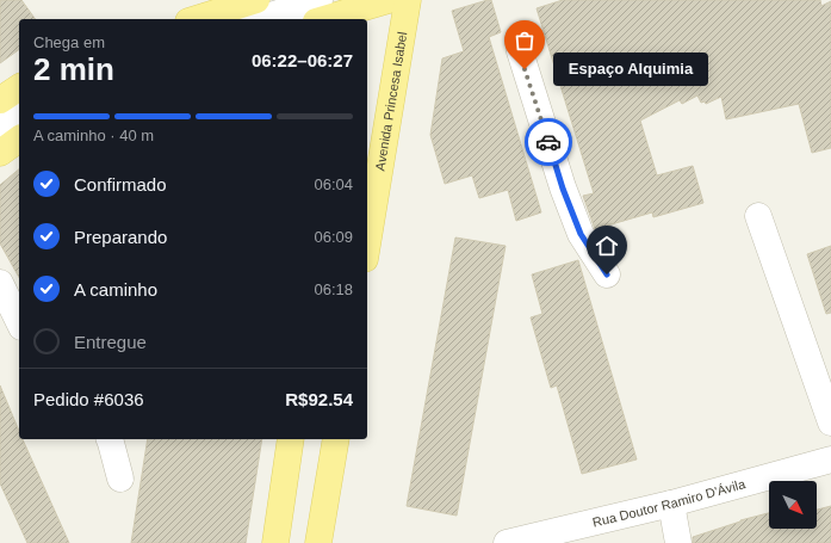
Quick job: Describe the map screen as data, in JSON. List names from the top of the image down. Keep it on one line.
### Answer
{"streets":{"main road":["Avenida Princesa Isabel"],"street":["Rua Doutor Ramiro D'Ávila"]},"places":["Espaço Alquimia"],"north":"bottom right","page":{"heading":["2 min","Chega em","06:22–06:27"],"panel":["Pedido #6036","R$92.54"],"bubble":"Espaço Alquimia","bar":"A caminho · 40 m","list":[["Confirmado","06:04"],["Preparando","06:09"],["A caminho","06:18"],"Entregue"]}}
